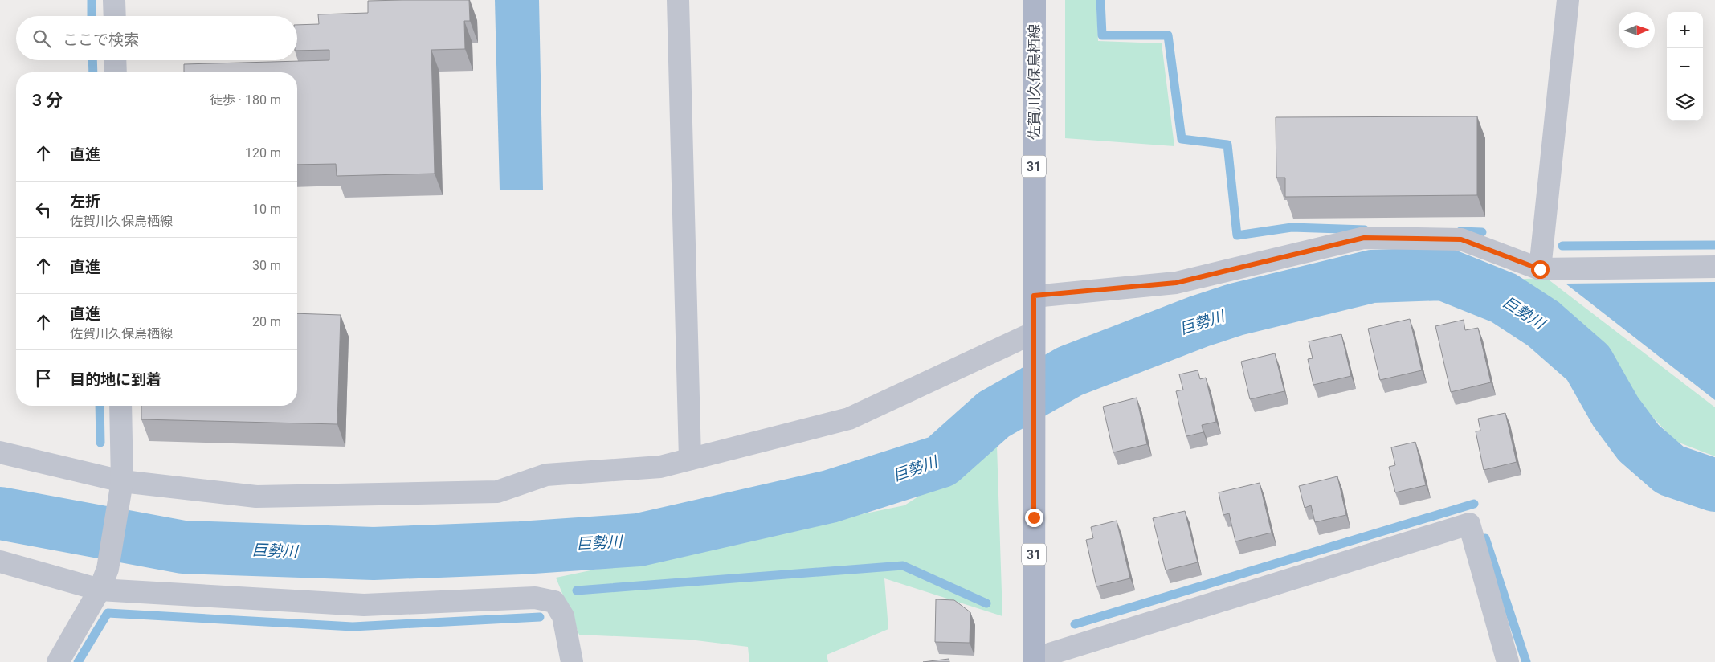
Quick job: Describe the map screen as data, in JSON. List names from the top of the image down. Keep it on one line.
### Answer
{"streets":{"main road":["佐賀川久保鳥栖線","31"]},"crossings":[["佐賀川久保鳥栖線","31"]],"water":["巨勢川"],"north":"right","page":{"map_buttons":["+","−"],"search":"ここで検索","heading":["3 分","徒歩 · 180 m"],"list":[["直進","120 m"],["左折","佐賀川久保鳥栖線","10 m"],["直進","30 m"],["直進","佐賀川久保鳥栖線","20 m"],"目的地に到着"]}}
